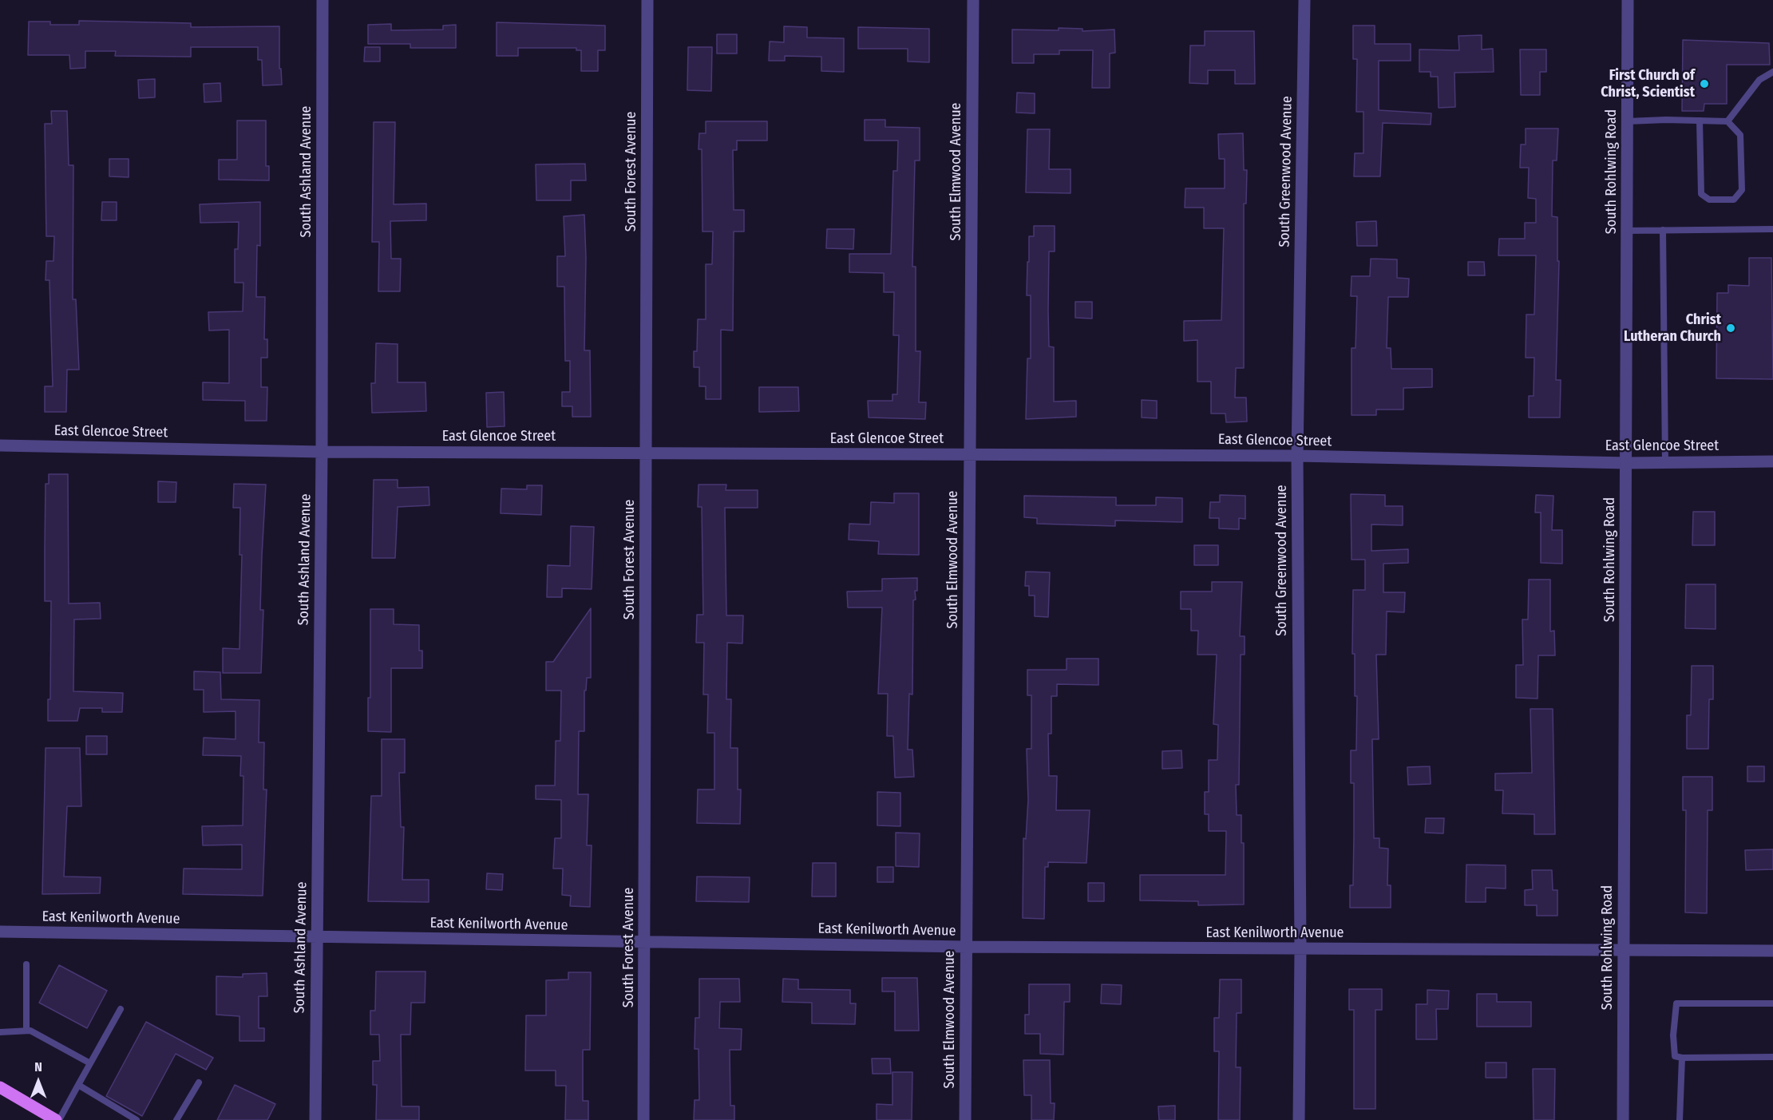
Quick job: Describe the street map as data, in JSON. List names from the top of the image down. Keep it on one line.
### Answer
{"streets":{"street":["South Ashland Avenue","South Forest Avenue","South Elmwood Avenue","South Greenwood Avenue","South Rohlwing Road","East Glencoe Street","East Kenilworth Avenue"]},"crossings":[["South Ashland Avenue","East Glencoe Street"],["South Ashland Avenue","East Kenilworth Avenue"],["South Forest Avenue","East Glencoe Street"],["South Forest Avenue","East Kenilworth Avenue"],["South Elmwood Avenue","East Glencoe Street"],["South Elmwood Avenue","East Kenilworth Avenue"],["South Greenwood Avenue","East Glencoe Street"],["South Greenwood Avenue","East Kenilworth Avenue"],["South Rohlwing Road","East Glencoe Street"],["South Rohlwing Road","East Kenilworth Avenue"]],"places":["First Church of Christ, Scientist","Christ Lutheran Church"],"north":"top"}
